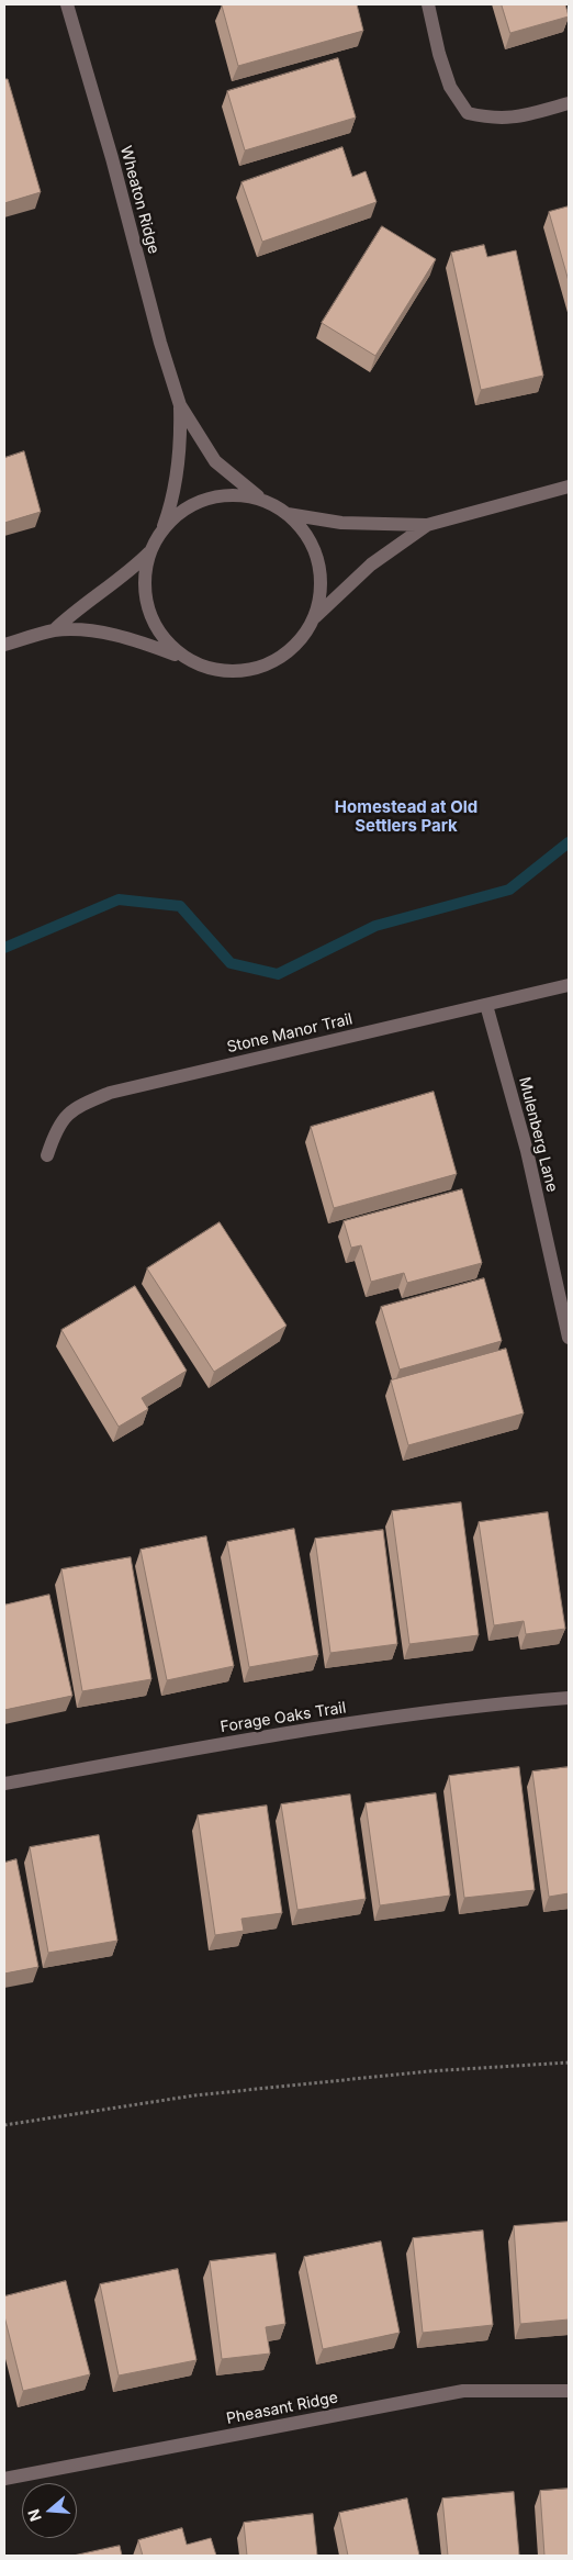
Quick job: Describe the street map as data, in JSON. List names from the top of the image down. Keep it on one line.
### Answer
{"streets":{"street":["Wheaton Ridge","Stone Manor Trail","Mulenberg Lane","Forage Oaks Trail","Pheasant Ridge"]},"crossings":[["Stone Manor Trail","Mulenberg Lane"]],"districts":["Homestead at Old Settlers Park"],"north":"left"}
